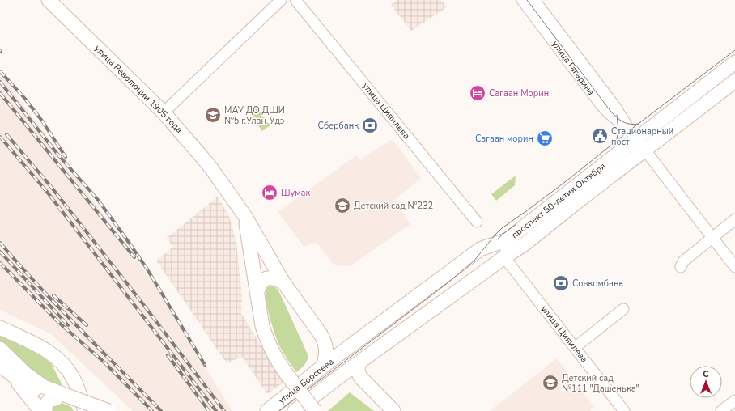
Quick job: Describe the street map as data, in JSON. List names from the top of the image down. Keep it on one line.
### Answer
{"streets":{"main road":["улица Революции 1905 года","проспект 50-летия Октября","улица Борсоева"],"street":["улица Гагарина","улица Цивилева"]},"crossings":[["улица Гагарина","проспект 50-летия Октября"],["улица Революции 1905 года","улица Борсоева"],["улица Цивилева","проспект 50-летия Октября"],["проспект 50-летия Октября","улица Борсоева"]],"places":{"hotel":["Сагаан Морин","Шумак"],"school or university":["МАУ ДО ДШИ №5 г.Улан-Удэ","Детский сад №232","Детский сад №111 \"Дашенька\""],"bank":["Сбербанк","Совкомбанк"],"public building":["Стационарный пост"],"supermarket":["Сагаан морин"]},"north":"top"}
